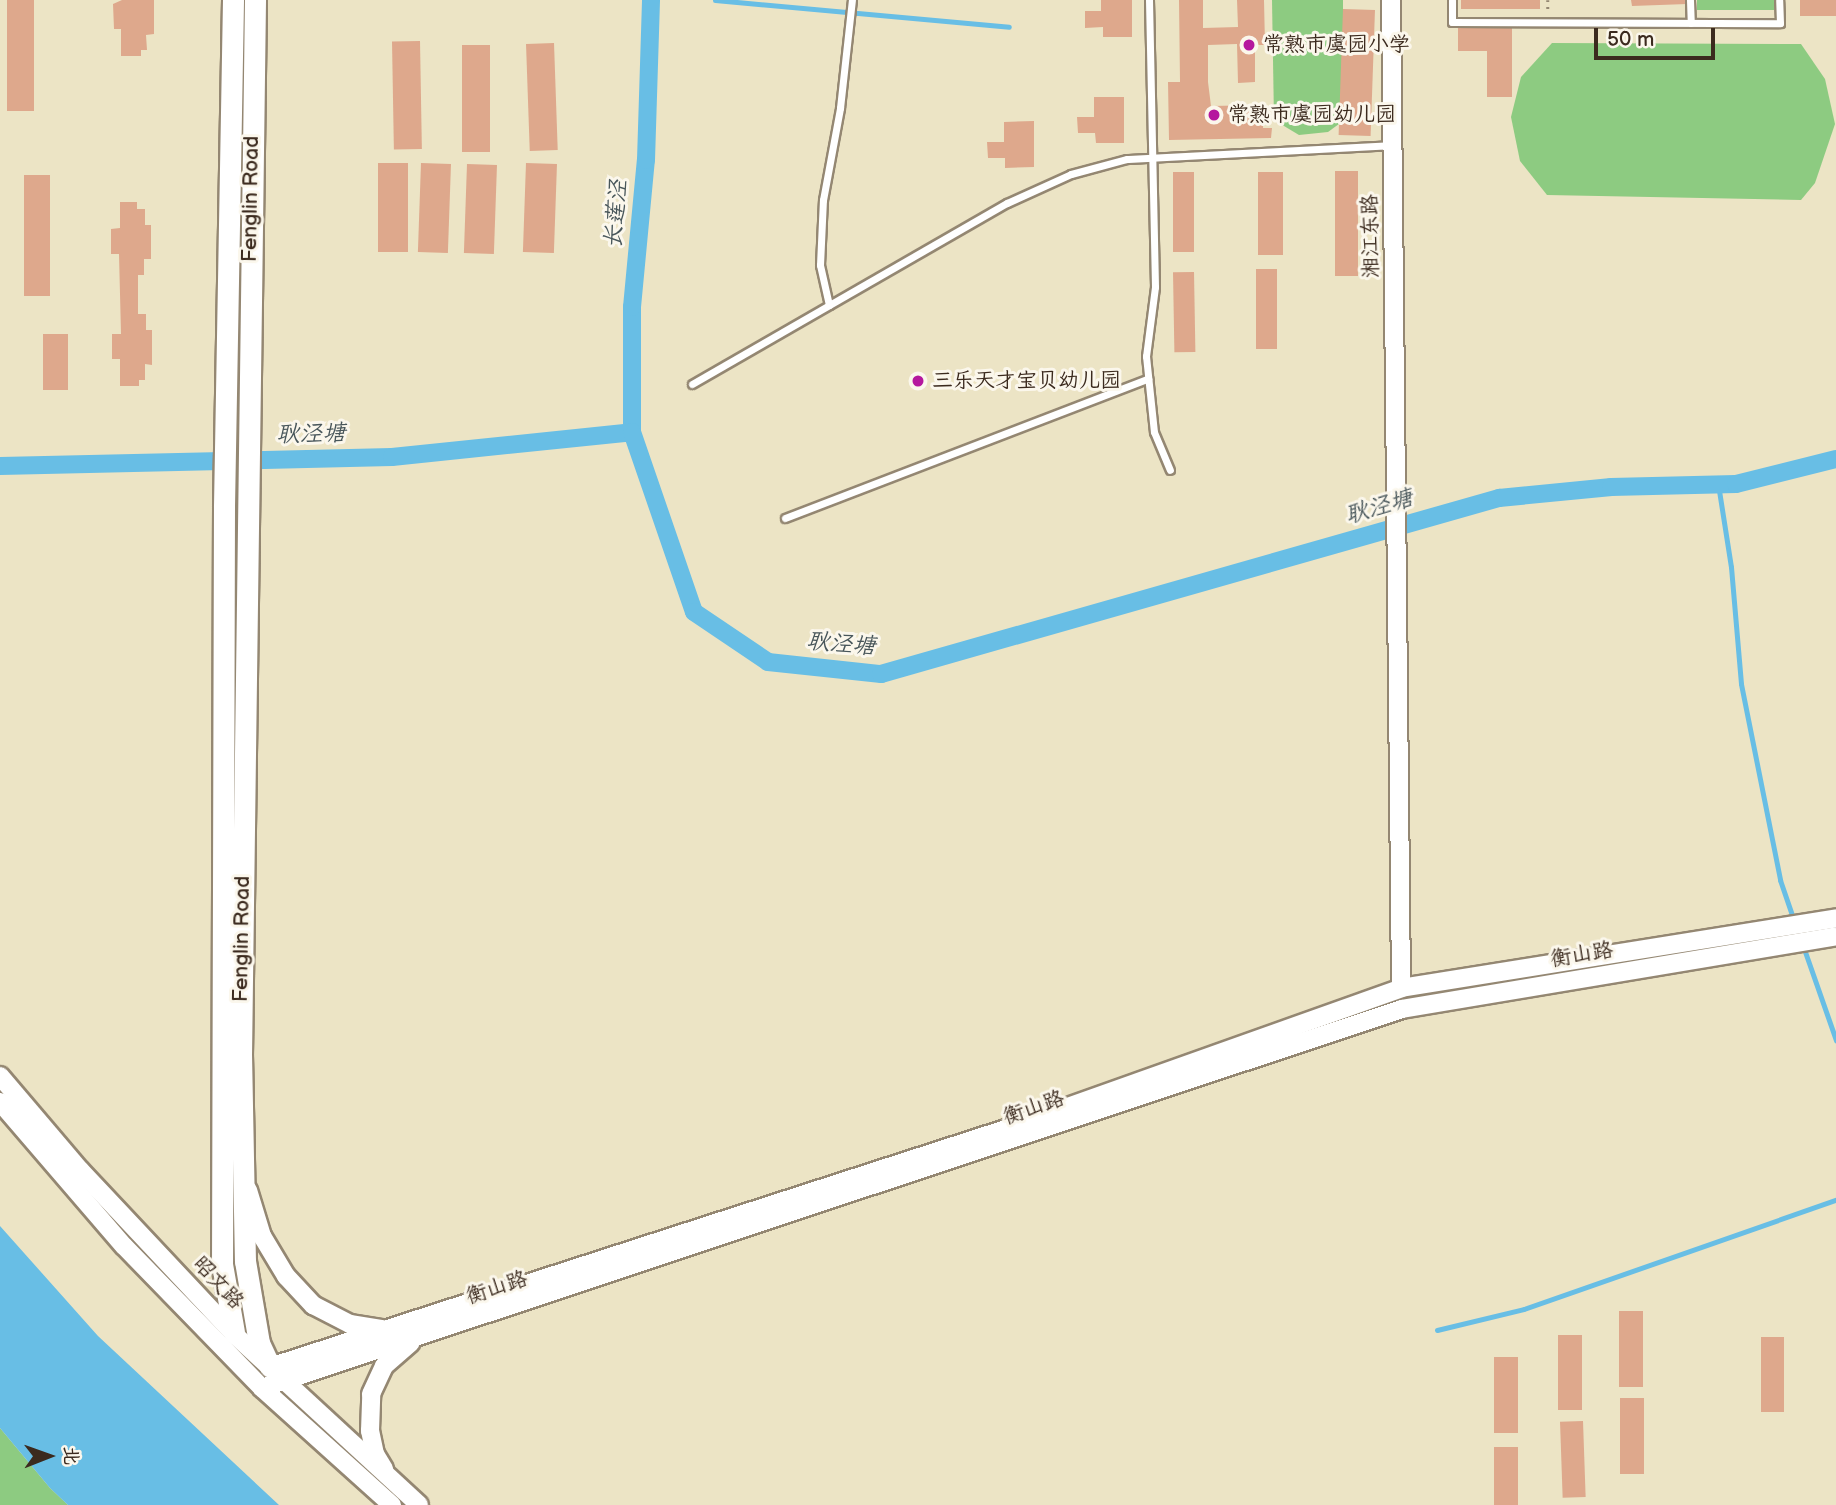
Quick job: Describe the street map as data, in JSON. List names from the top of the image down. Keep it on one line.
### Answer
{"streets":{"main road":["Fenglin Road"],"street":["湘江东路","衡山路","昭文路"]},"crossings":[["Fenglin Road","衡山路"],["Fenglin Road","昭文路"],["湘江东路","衡山路"],["衡山路","昭文路"]],"water":["长莲泾","耿泾塘"],"places":["常熟市虞园小学","常熟市虞园幼儿园","三乐天才宝贝幼儿园"],"scale_bar":"50 m","north":"right"}
